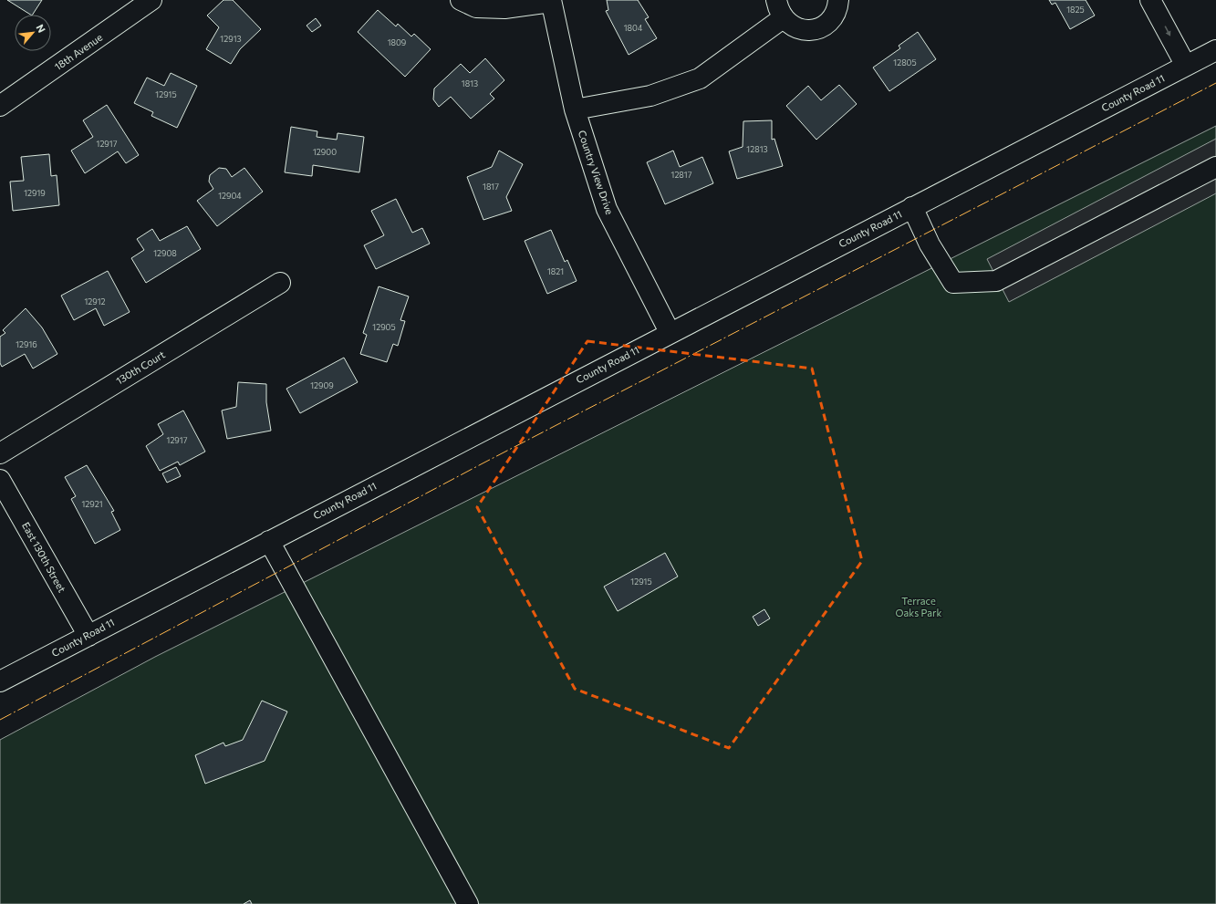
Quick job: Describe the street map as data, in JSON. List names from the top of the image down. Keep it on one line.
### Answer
{"streets":{"street":["18th Avenue","County Road 11","Country View Drive","130th Court","East 130th Street"]},"crossings":[["County Road 11","Country View Drive"],["County Road 11","East 130th Street"]],"parks":["Terrace Oaks Park"],"house_numbers":["1825","1804","12913","1809","12805","1813","12915","12917","12813","12900","12817","1817","12919","12904","12908","1821","12912","12905","12916","12909","12917","12921","12915"],"north":"top right"}
